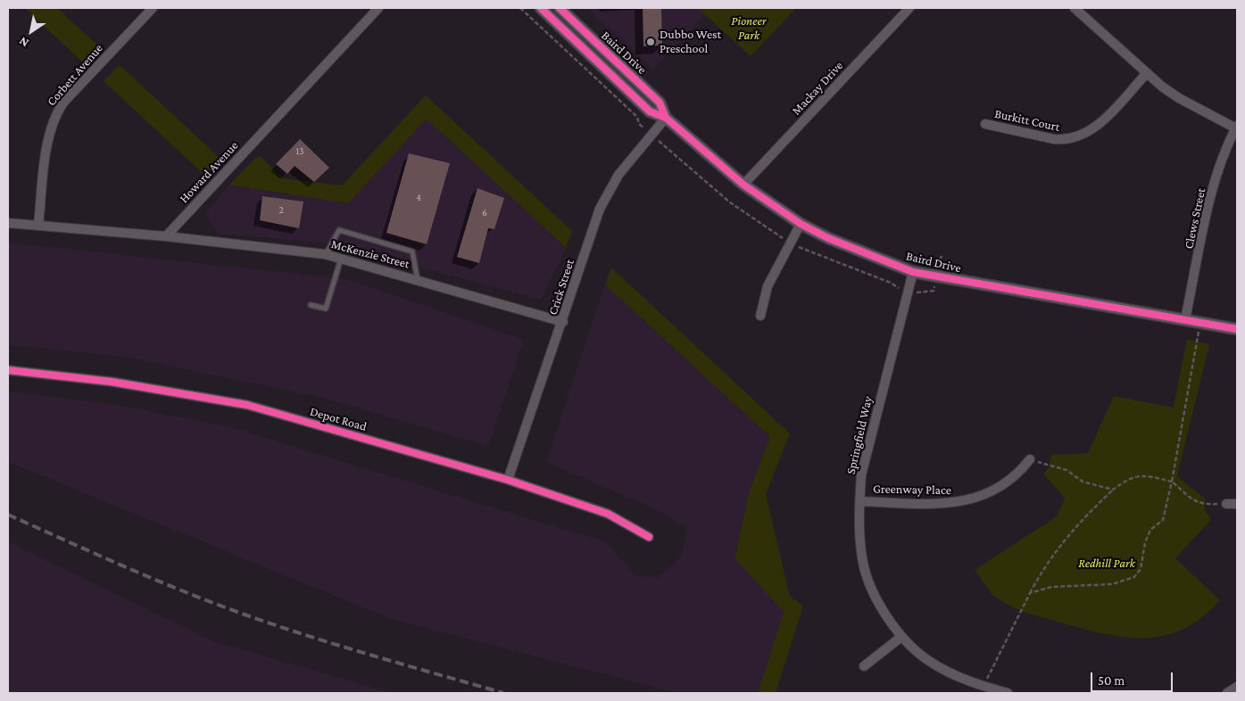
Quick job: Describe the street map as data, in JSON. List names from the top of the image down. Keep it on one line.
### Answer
{"streets":{"street":["Baird Drive","Corbett Avenue","Mackay Drive","Burkitt Court","Howard Avenue","Clews Street","McKenzie Street","Crick Street","Depot Road","Springfield Way","Greenway Place"]},"crossings":[["Baird Drive","Mackay Drive"],["Baird Drive","Clews Street"],["Baird Drive","Crick Street"],["Baird Drive","Springfield Way"],["Howard Avenue","McKenzie Street"],["McKenzie Street","Crick Street"],["Crick Street","Depot Road"],["Springfield Way","Greenway Place"]],"parks":["Pioneer Park","Redhill Park"],"places":["Dubbo West Preschool"],"house_numbers":["13","4","2","6"],"scale_bar":"50 m","north":"bottom left"}
